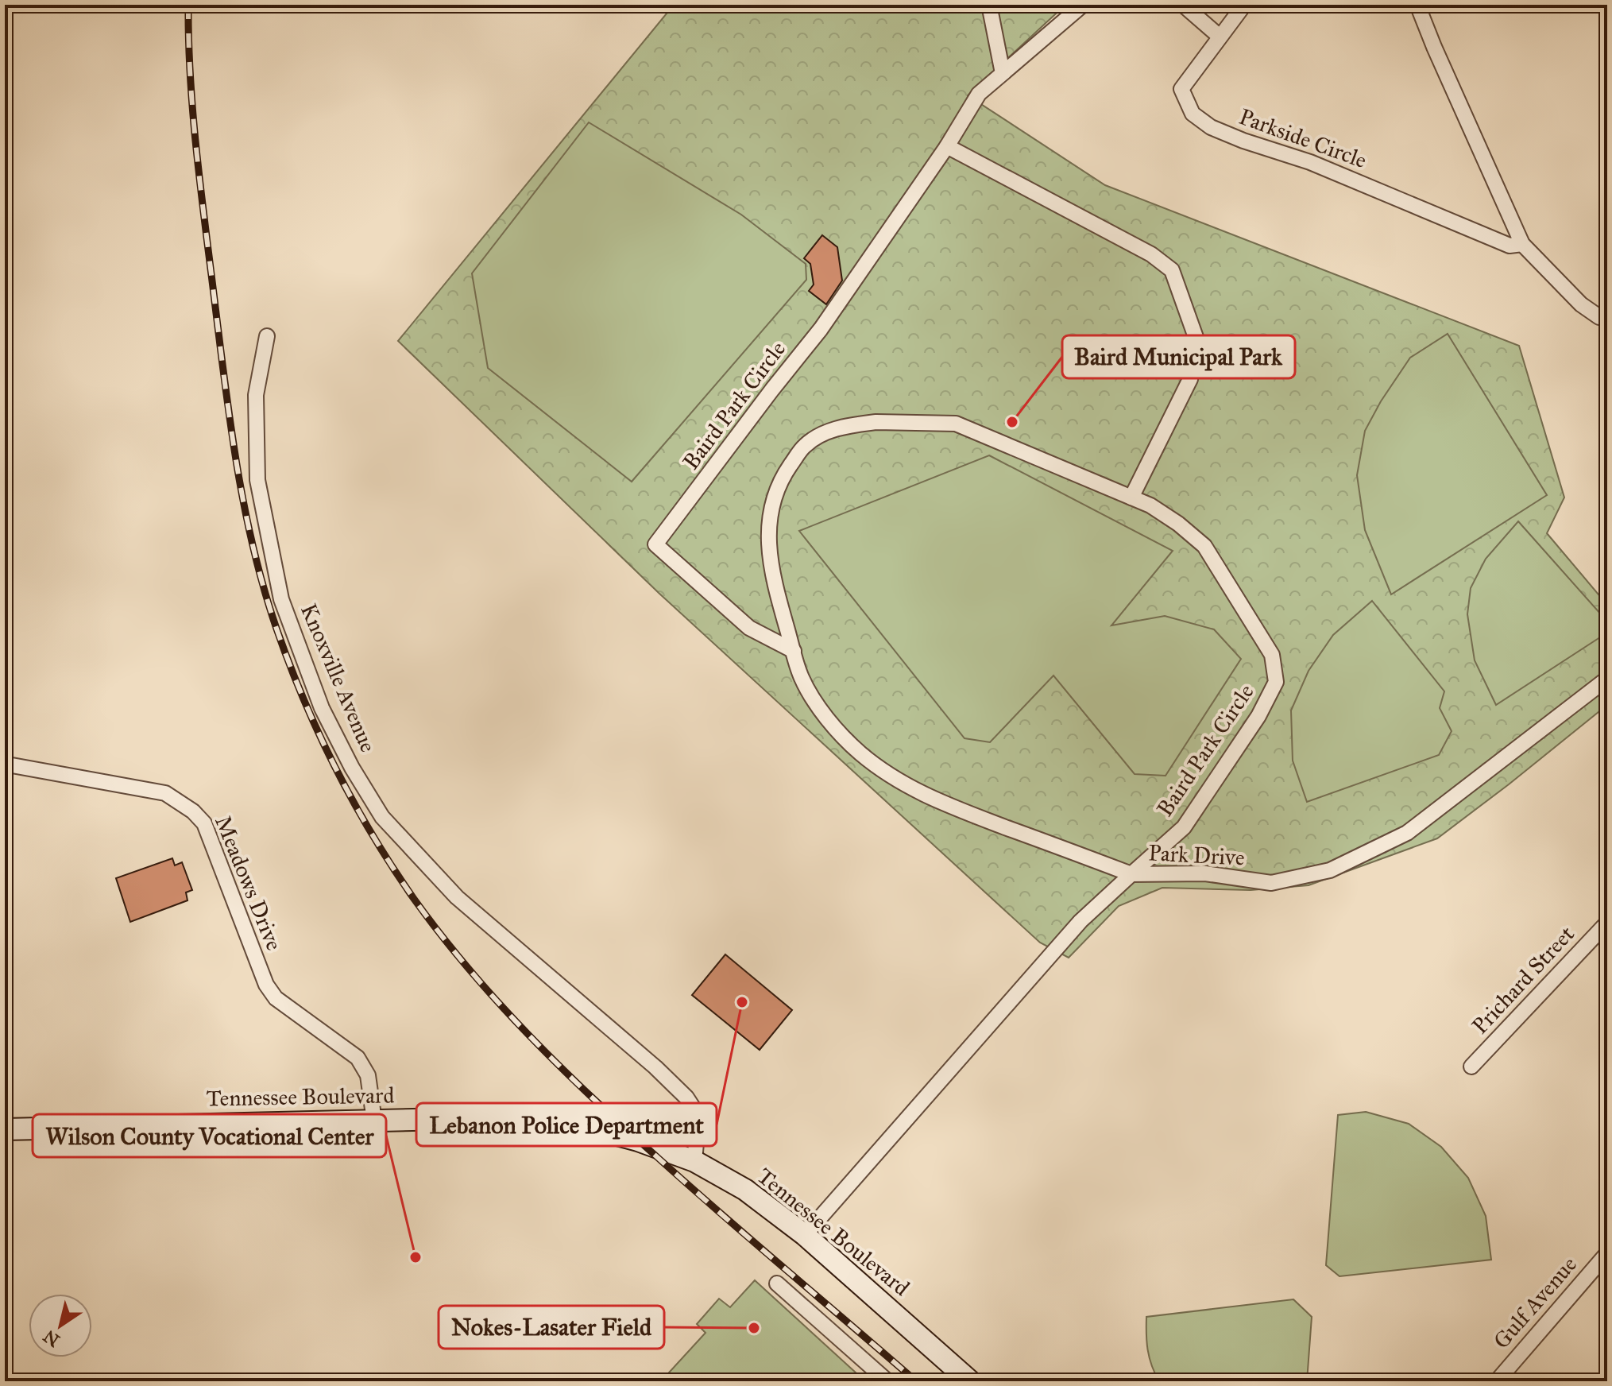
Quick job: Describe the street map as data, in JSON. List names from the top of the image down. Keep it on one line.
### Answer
{"streets":{"street":["Parkside Circle","Baird Park Circle","Knoxville Avenue","Park Drive","Meadows Drive","Prichard Street","Tennessee Boulevard","Gulf Avenue"]},"crossings":[["Baird Park Circle","Park Drive"],["Knoxville Avenue","Tennessee Boulevard"],["Park Drive","Tennessee Boulevard"],["Meadows Drive","Tennessee Boulevard"]],"places":["Baird Municipal Park","Lebanon Police Department","Wilson County Vocational Center","Nokes-Lasater Field"],"north":"bottom left"}
